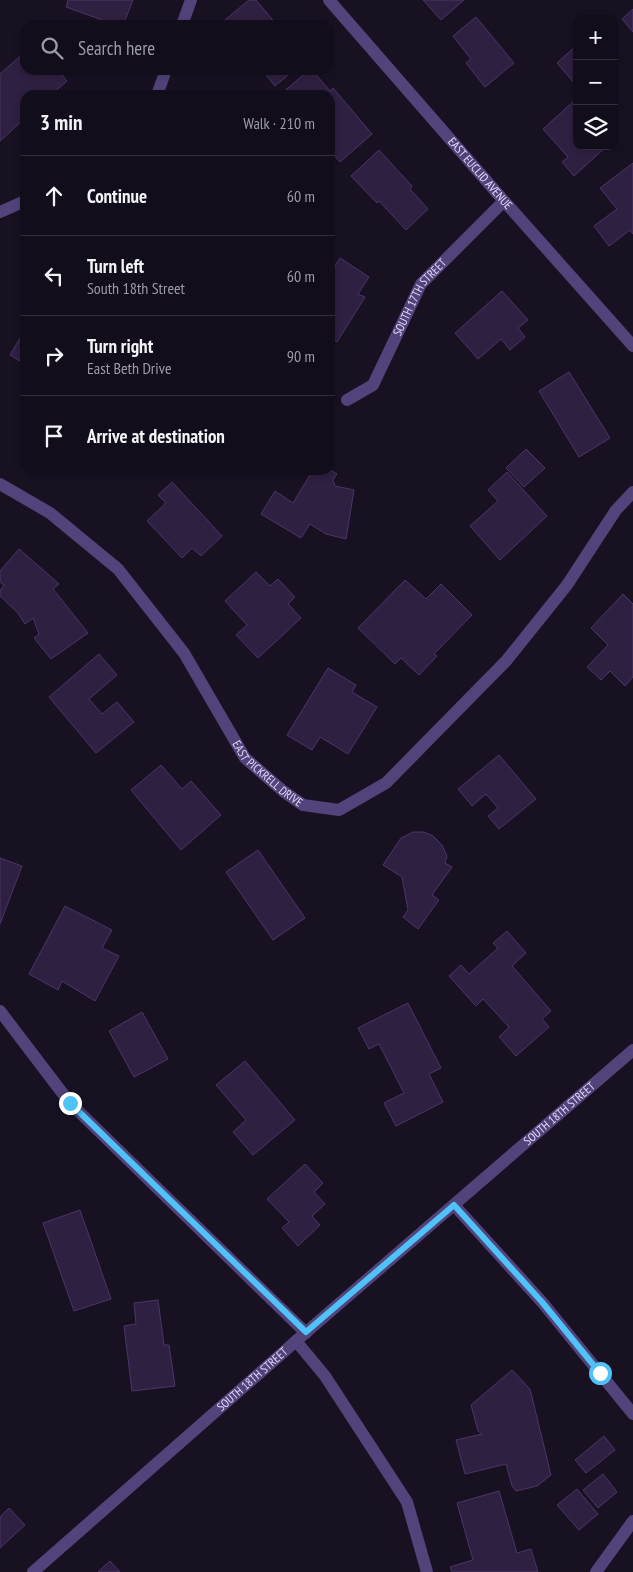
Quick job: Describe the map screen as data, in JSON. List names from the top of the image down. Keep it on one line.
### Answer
{"streets":{"street":["EAST EUCLID AVENUE","SOUTH 17TH STREET","EAST PICKRELL DRIVE","SOUTH 18TH STREET"]},"crossings":[["EAST EUCLID AVENUE","SOUTH 17TH STREET"]],"page":{"map_buttons":["+","−"],"search":"Search here","heading":["3 min","Walk · 210 m"],"list":[["Continue","60 m"],["Turn left","South 18th Street","60 m"],["Turn right","East Beth Drive","90 m"],"Arrive at destination"]}}
